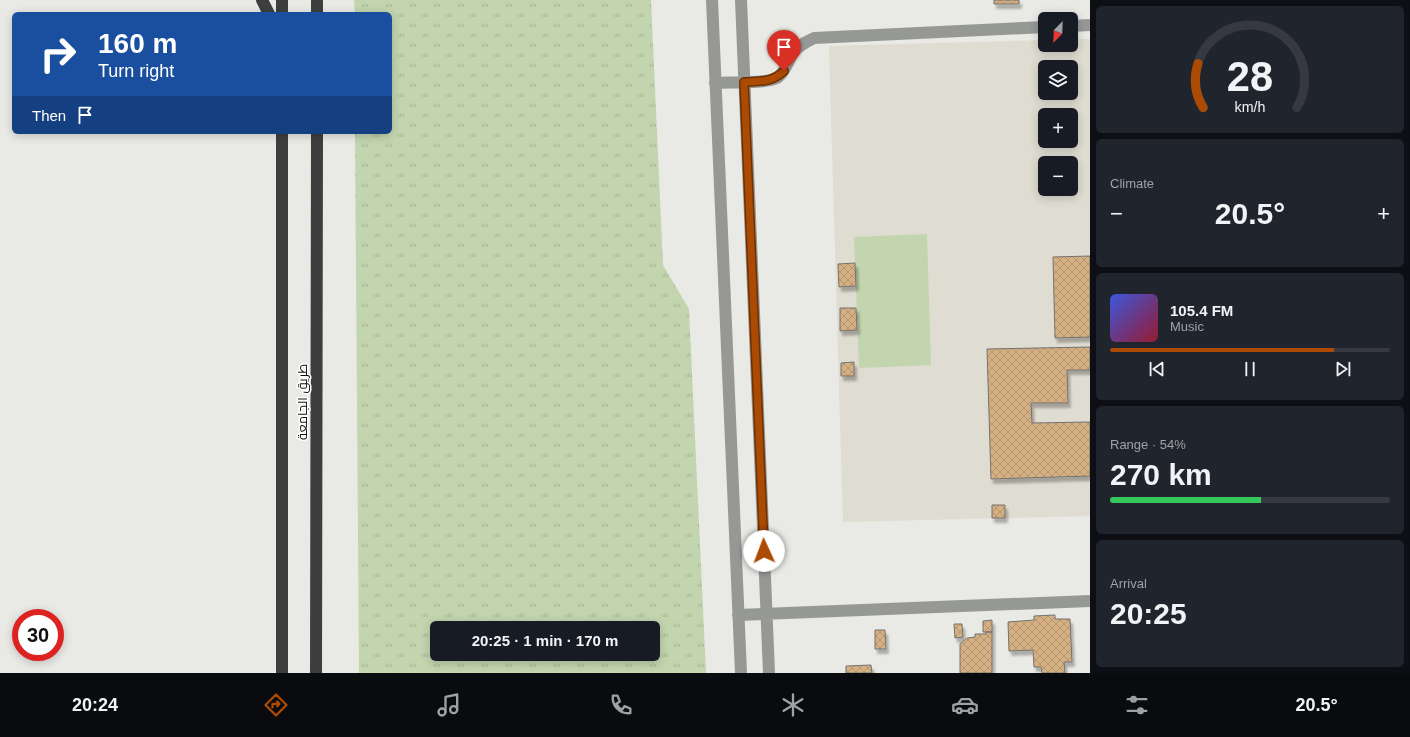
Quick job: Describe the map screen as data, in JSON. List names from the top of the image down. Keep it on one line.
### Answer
{"streets":{"highway":["طريق الجامعة"]},"north":"bottom left","page":{"map_buttons":["+","−"],"turn":["160 m","Turn right"],"then":"Then","tile":["Climate",["Range · 54%","270 km"],["Arrival","20:25"]],"heat":["−","20.5°","+"],"song":["105.4 FM","Music"],"limit":"30","trip":"20:25 · 1 min · 170 m","tabs":["20:24","20.5°"],"gauge":["28","km/h"]}}
